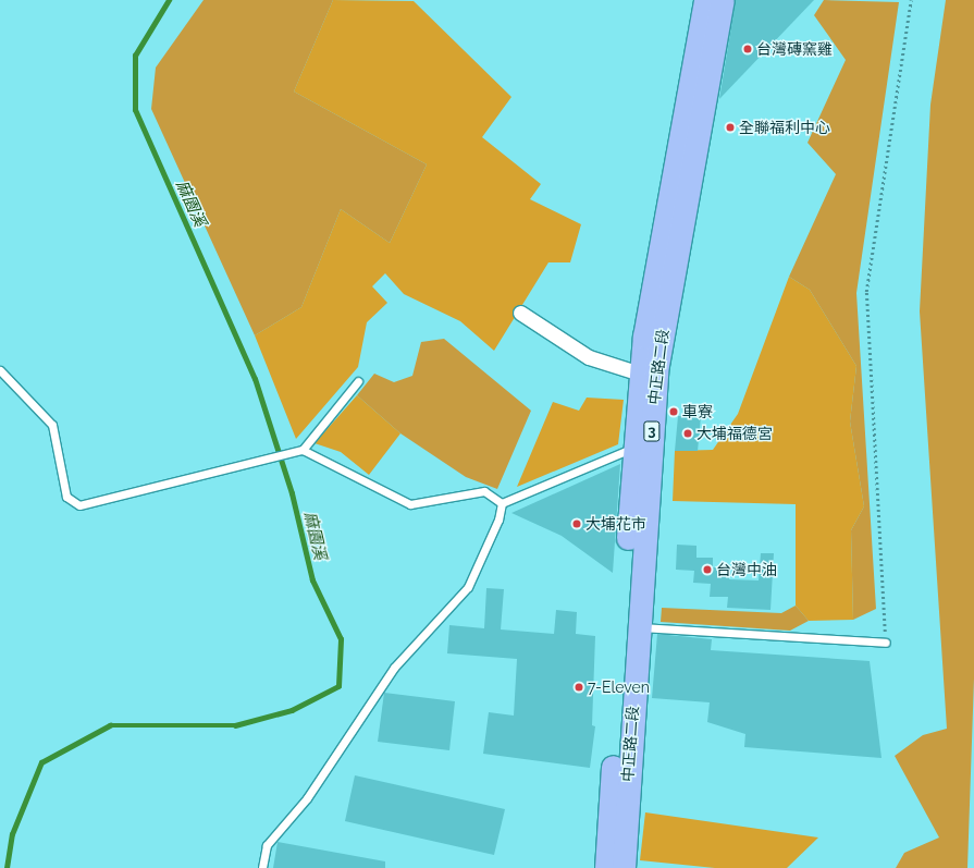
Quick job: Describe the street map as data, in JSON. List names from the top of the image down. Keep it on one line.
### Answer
{"streets":{"main road":["中正路二段","3"]},"water":["麻園溪"],"places":["台灣磚窯雞","全聯福利中心","車寮","大埔福德宮","大埔花市","台灣中油","7-Eleven"]}
